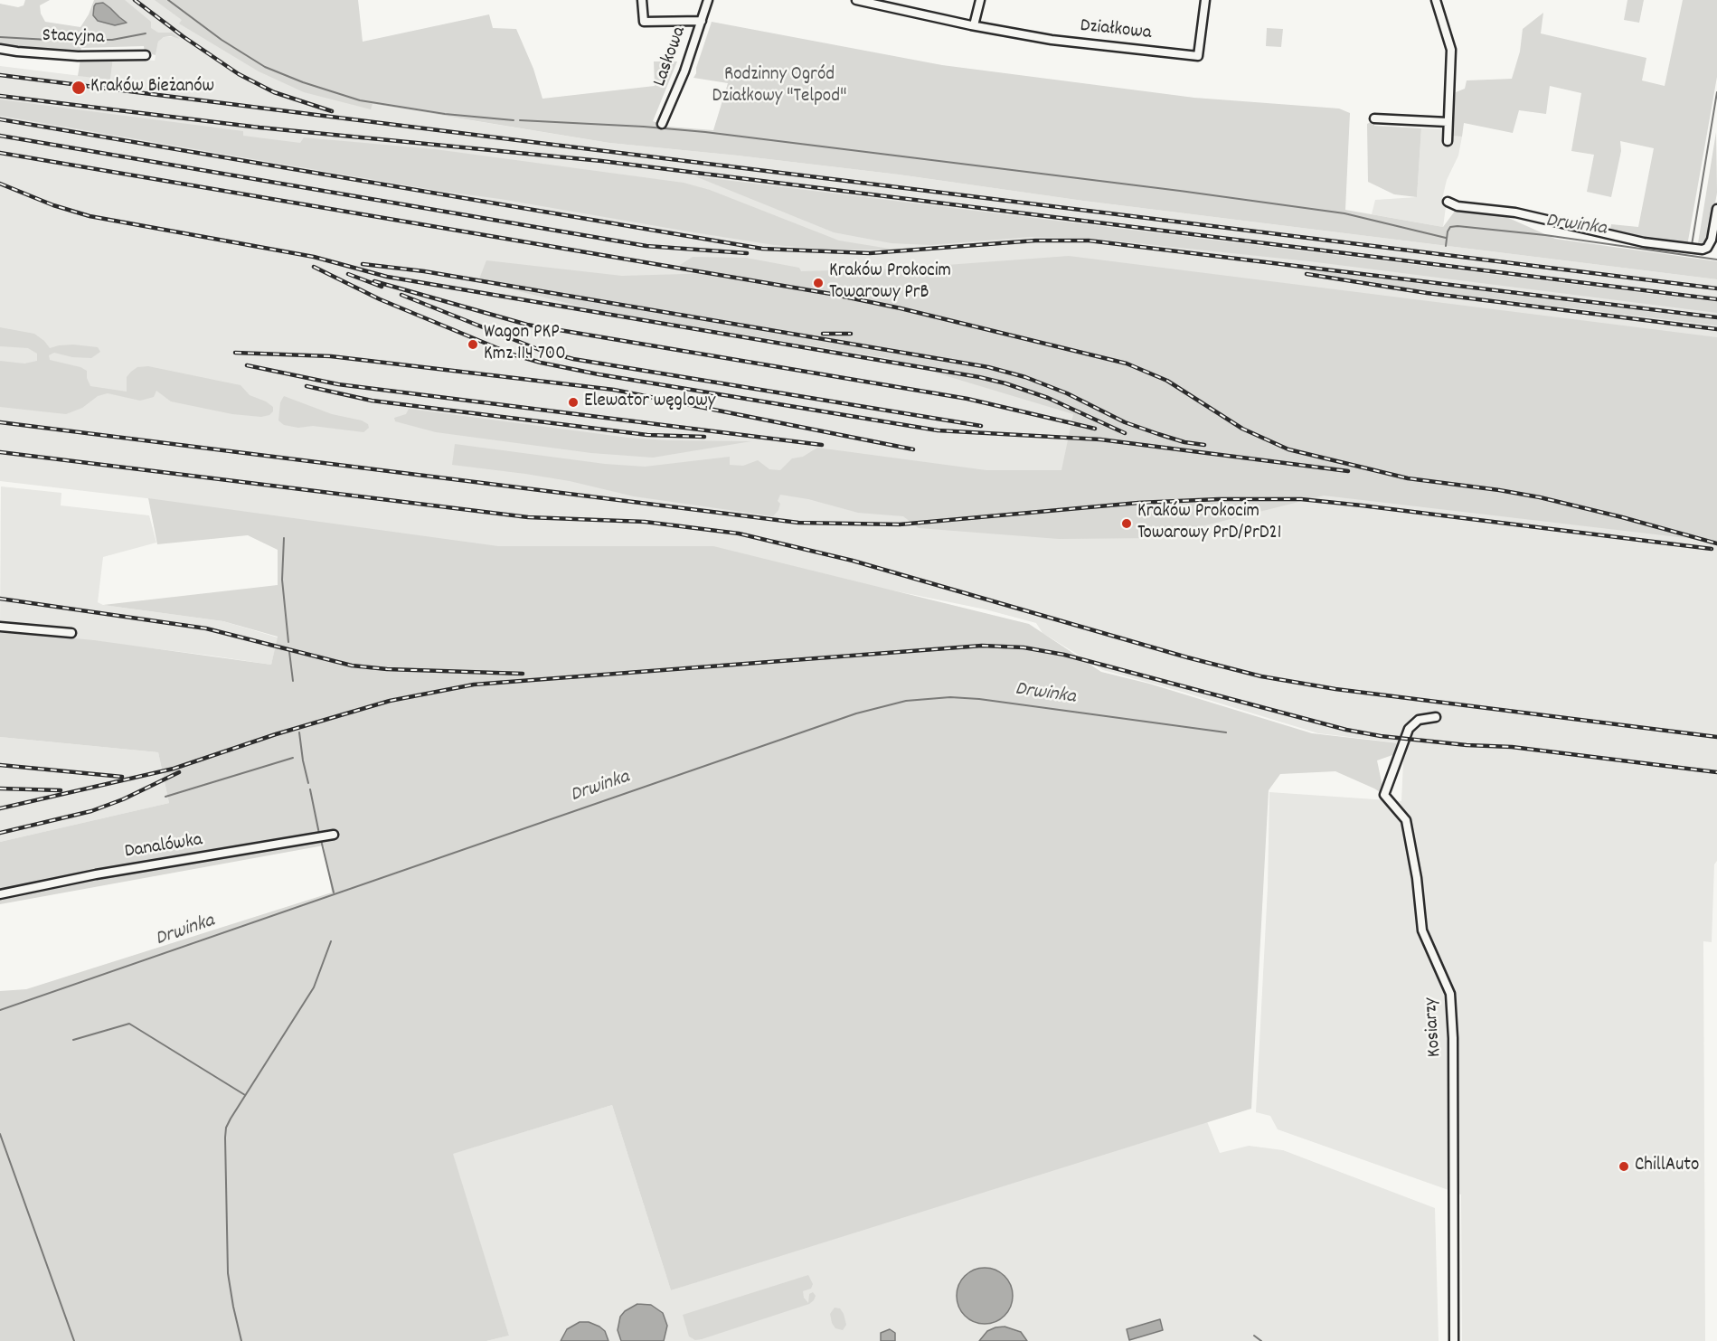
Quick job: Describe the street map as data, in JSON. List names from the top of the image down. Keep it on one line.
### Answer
{"streets":{"street":["Działkowa","Stacyjna","Laskowa","Danalówka","Kosiarzy"]},"water":["Drwinka"],"parks":["Rodzinny Ogród Działkowy \"Telpod\""],"places":["Kraków Bieżanów","Kraków Prokocim Towarowy PrB","Wagon PKP Kmz 114 700","Elewator węglowy","Kraków Prokocim Towarowy PrD/PrD21","ChillAuto"]}
